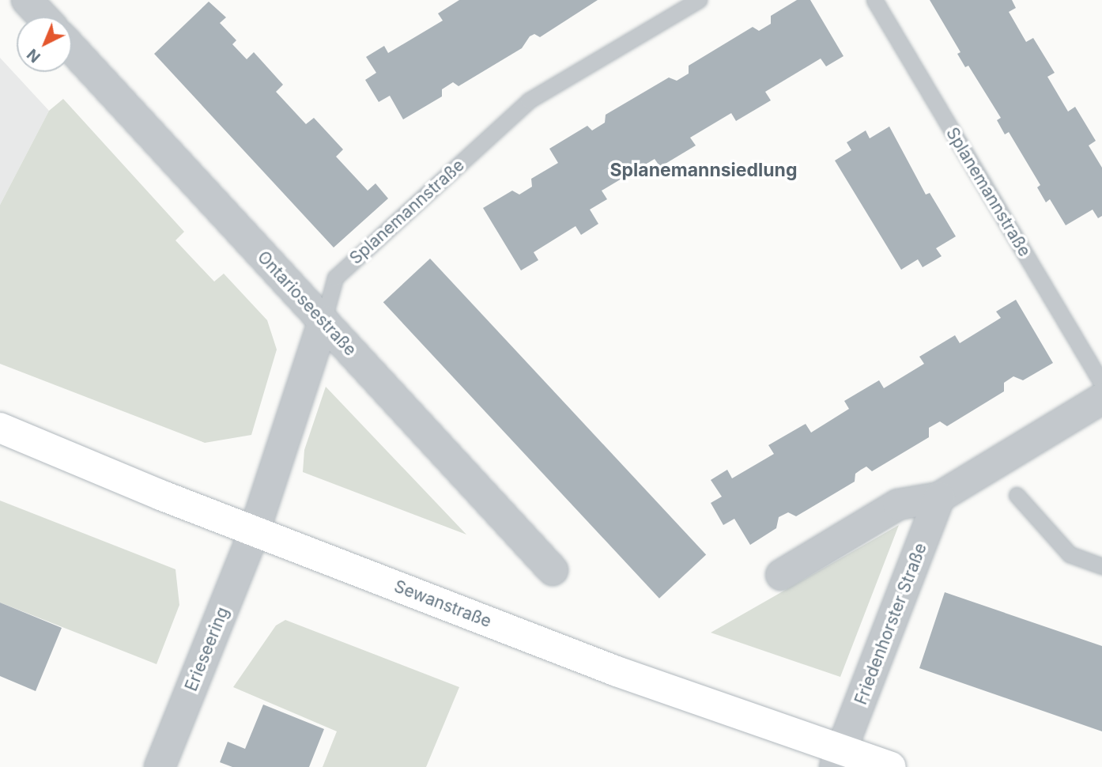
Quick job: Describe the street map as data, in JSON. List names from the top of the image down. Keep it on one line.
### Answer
{"streets":{"street":["Splanemannstraße","Ontarioseestraße","Sewanstraße","Friedenhorster Straße","Erieseering"]},"crossings":[["Splanemannstraße","Ontarioseestraße"],["Splanemannstraße","Sewanstraße"],["Splanemannstraße","Erieseering"],["Sewanstraße","Friedenhorster Straße"],["Sewanstraße","Erieseering"]],"districts":["Splanemannsiedlung"],"north":"bottom left"}
